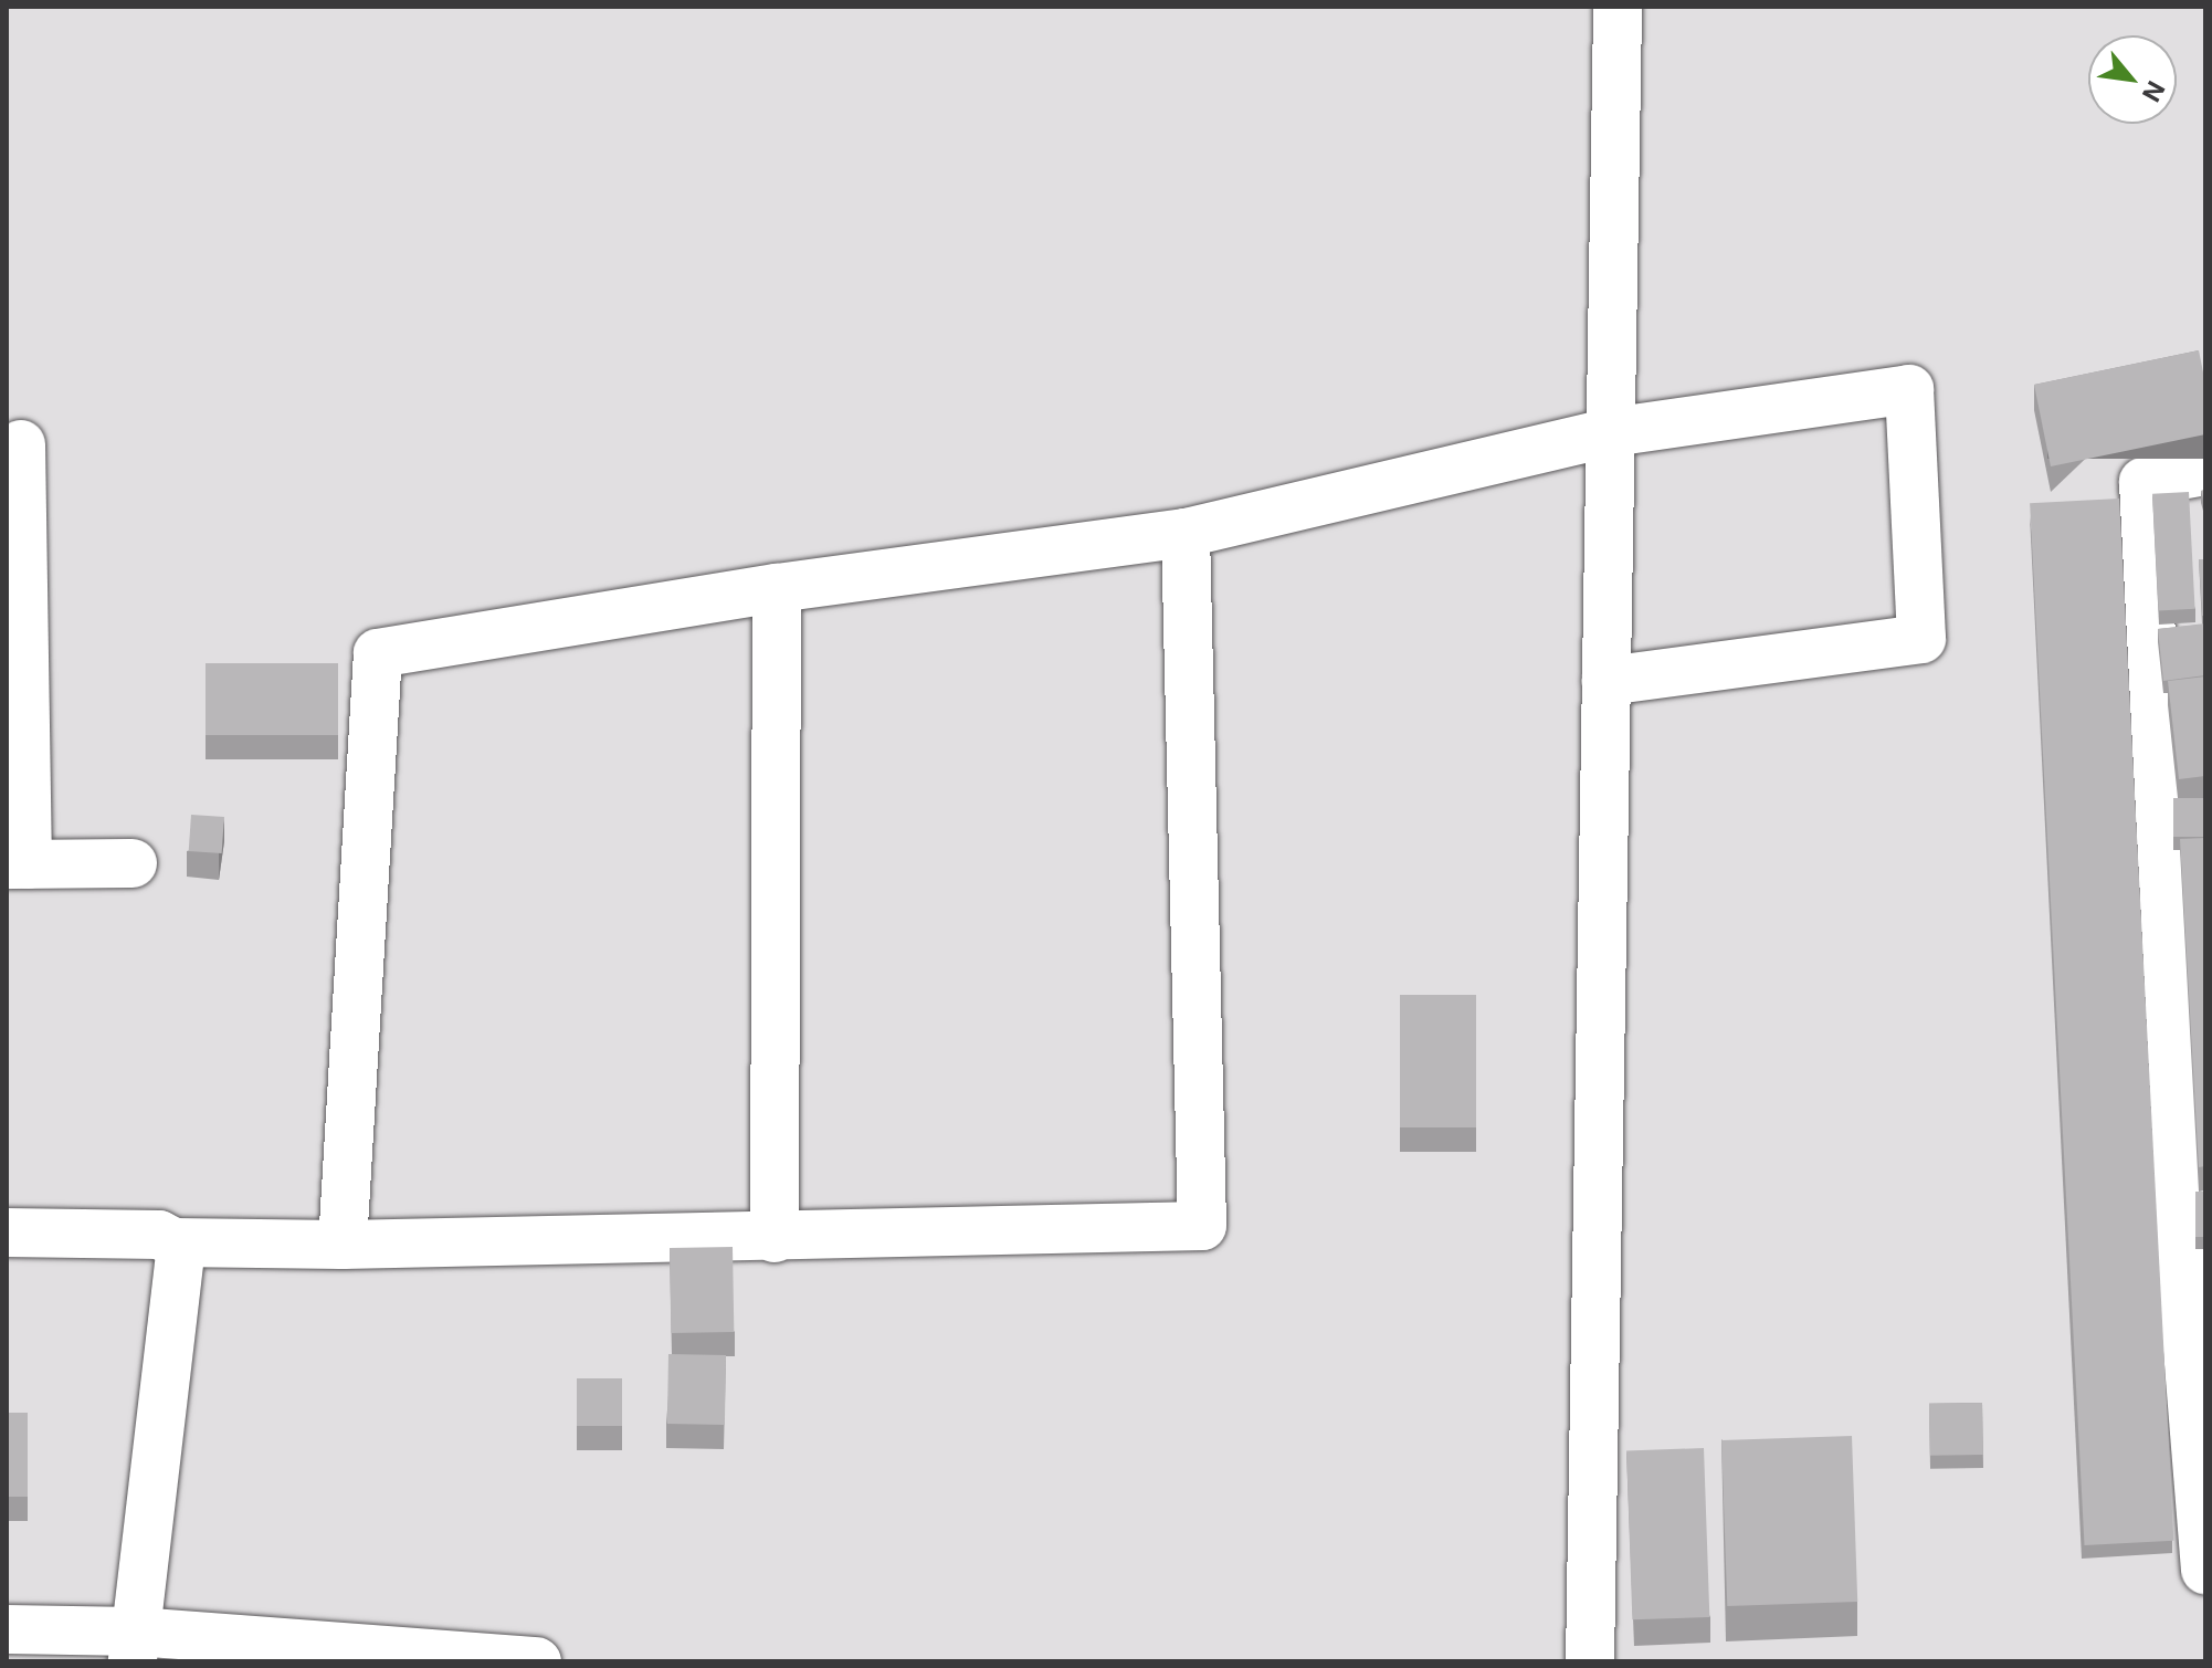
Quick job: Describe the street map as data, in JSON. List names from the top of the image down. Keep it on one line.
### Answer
{"north":"bottom right"}
